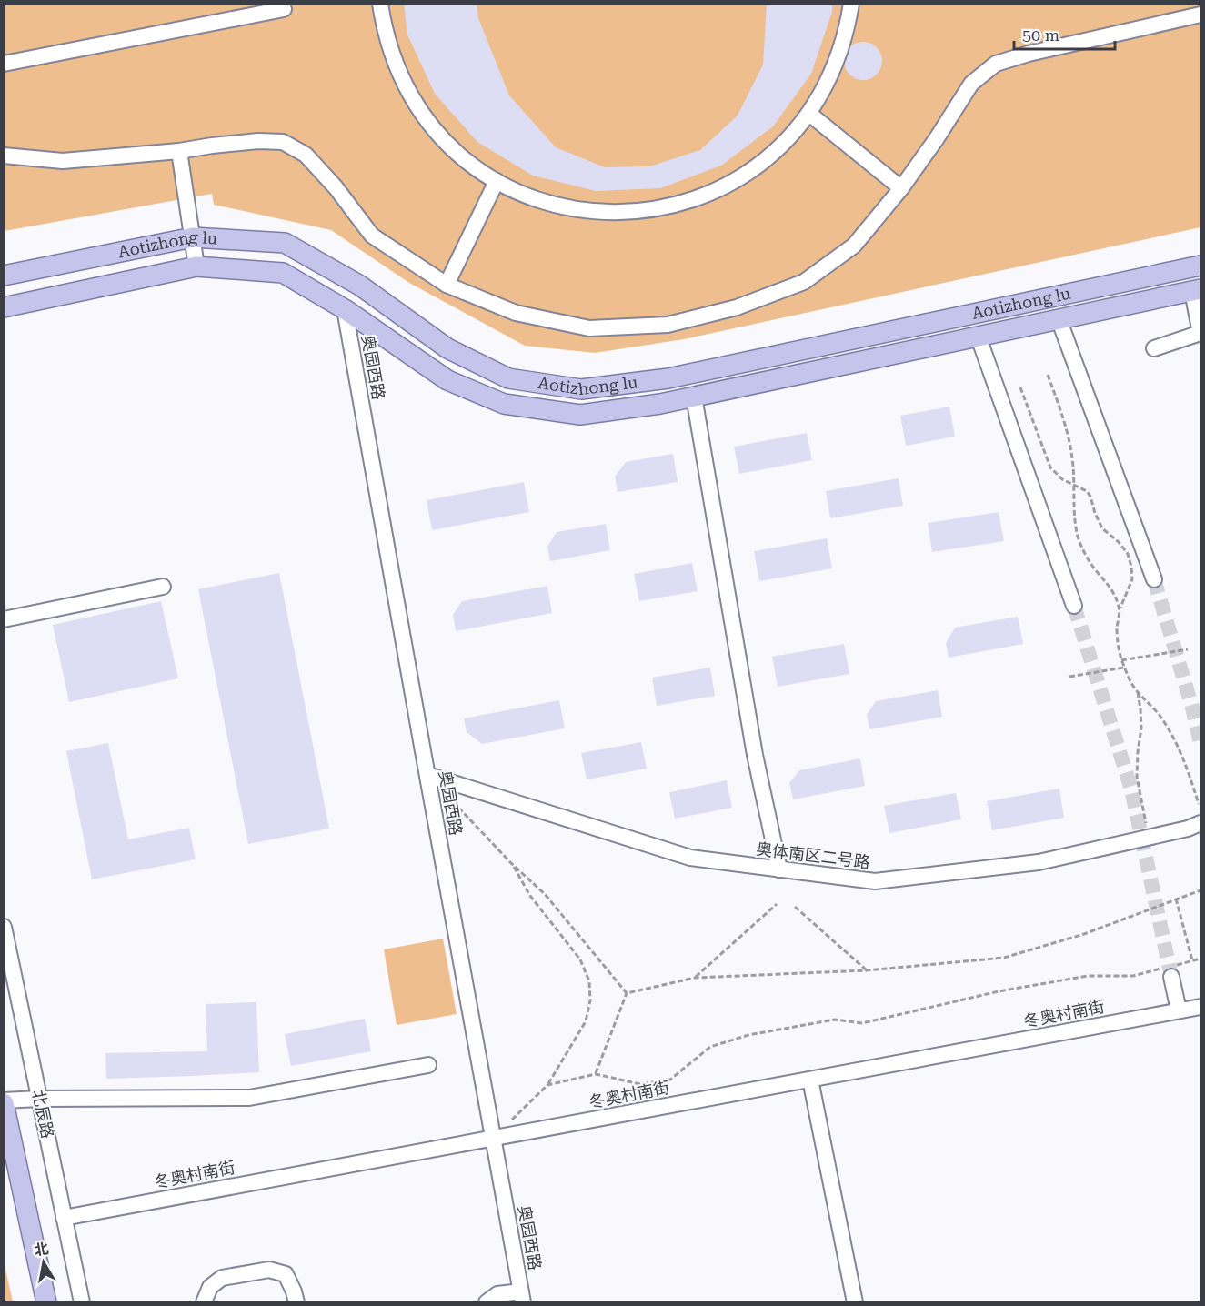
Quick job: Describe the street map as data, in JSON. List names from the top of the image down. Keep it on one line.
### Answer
{"streets":{"main road":["Aotizhong lu"],"street":["奥园西路","奥体南区二号路","冬奥村南街","北辰路"]},"crossings":[["Aotizhong lu","奥园西路"],["奥园西路","奥体南区二号路"],["奥园西路","冬奥村南街"],["冬奥村南街","北辰路"]],"scale_bar":"50 m","north":"top"}
